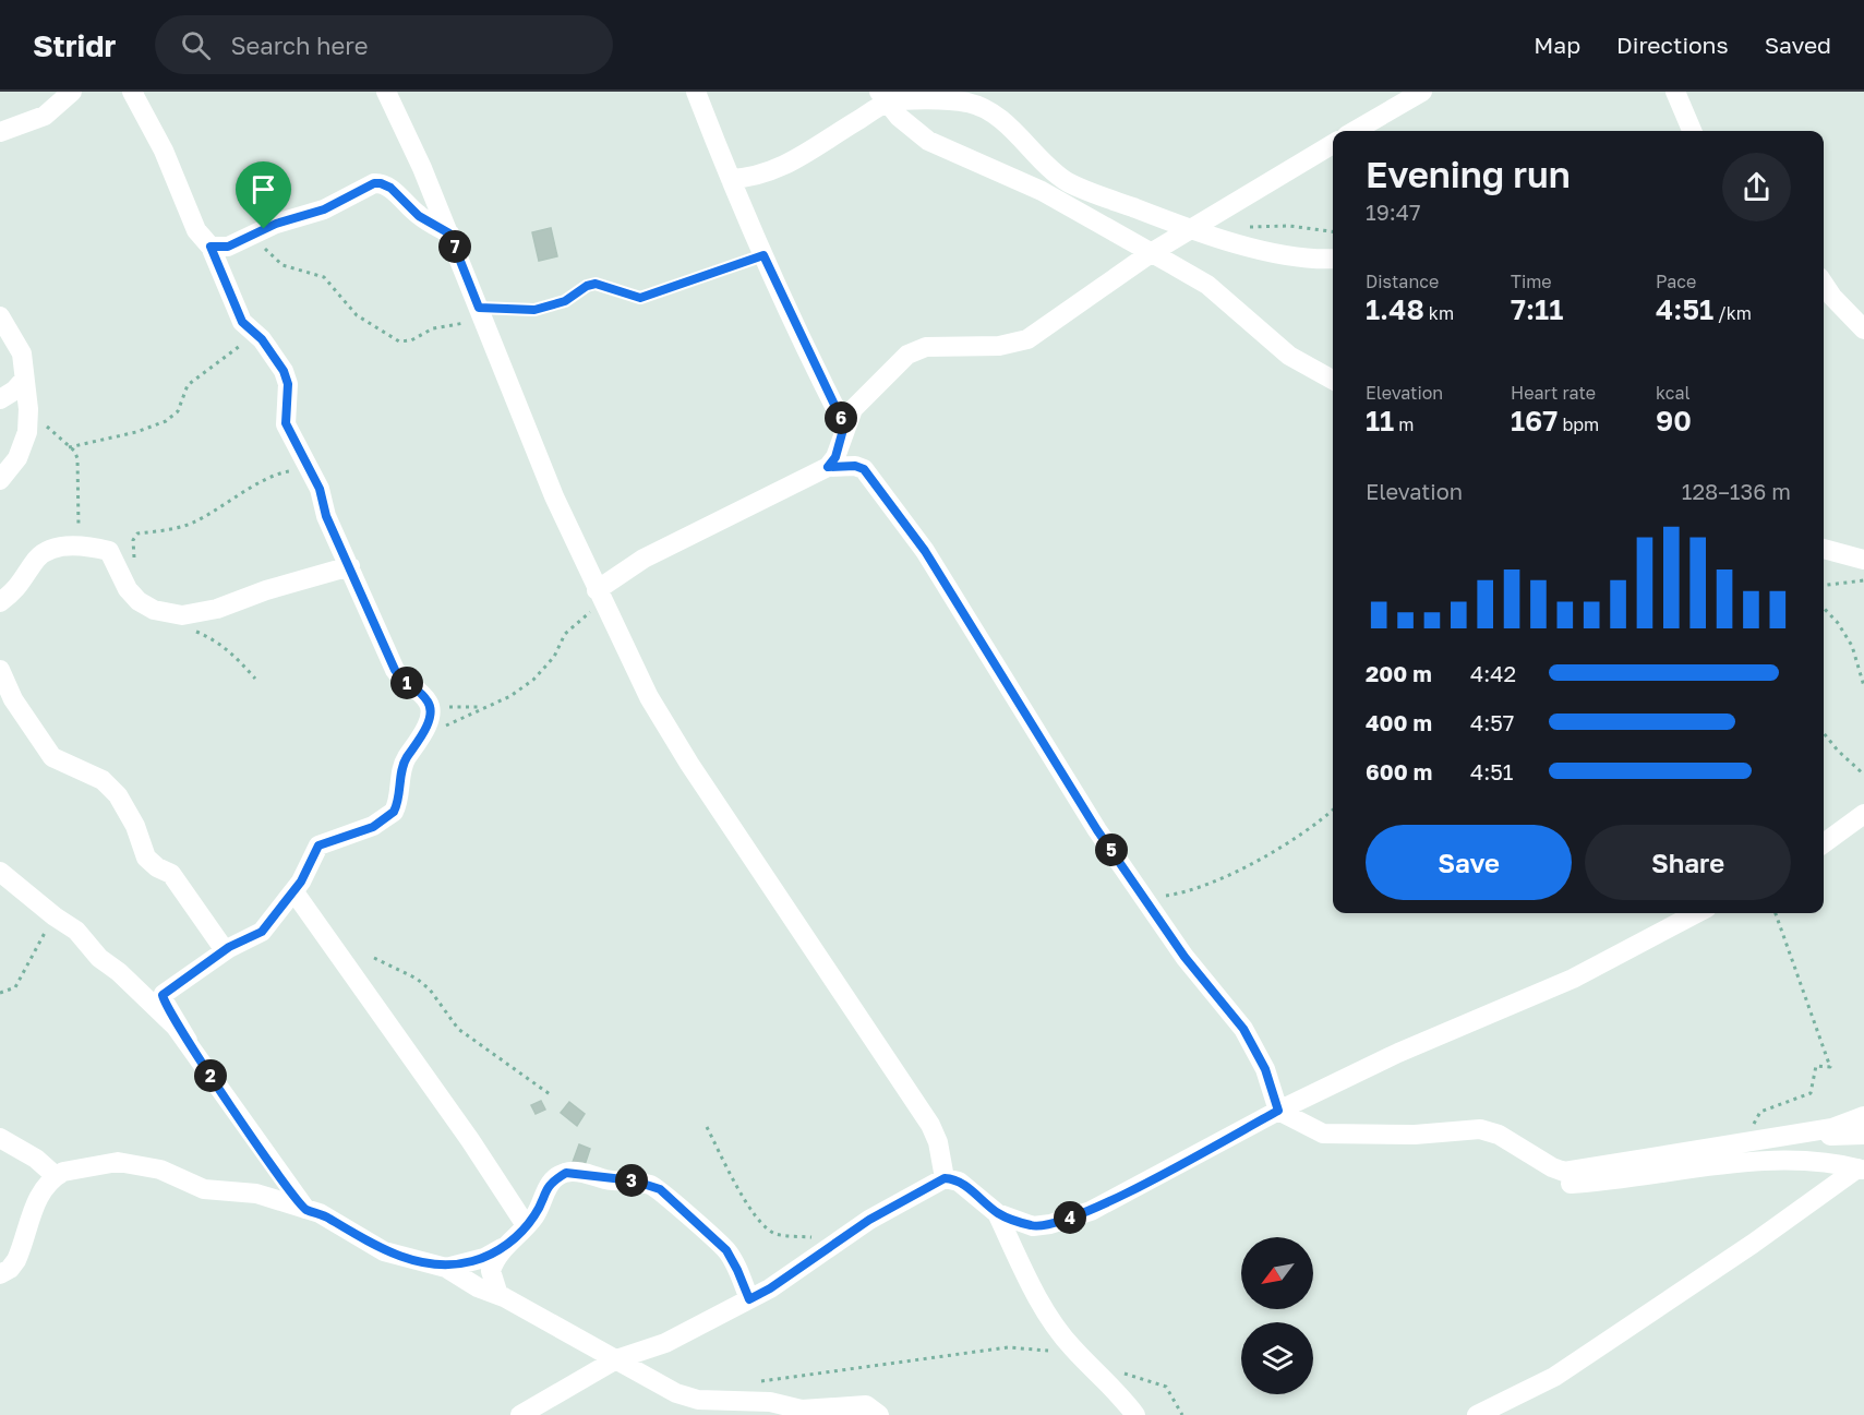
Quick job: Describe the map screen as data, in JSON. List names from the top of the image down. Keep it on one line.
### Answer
{"north":"bottom left","page":{"header":"Stridr","search":"Search here","nav":["Map","Directions","Saved"],"heading":["Evening run","19:47"],"pins":["7","6","1","5","2","3","4"],"stats":[["Distance","1.48 km"],["Time","7:11"],["Pace","4:51 /km"],["Elevation","11 m"],["Heart rate","167 bpm"],["kcal","90"]],"chart":["Elevation","128–136 m"],"list":[{"name":"200 m","note":"4:42"},{"name":"400 m","note":"4:57"},{"name":"600 m","note":"4:51"}],"buttons":["Save","Share"]}}
